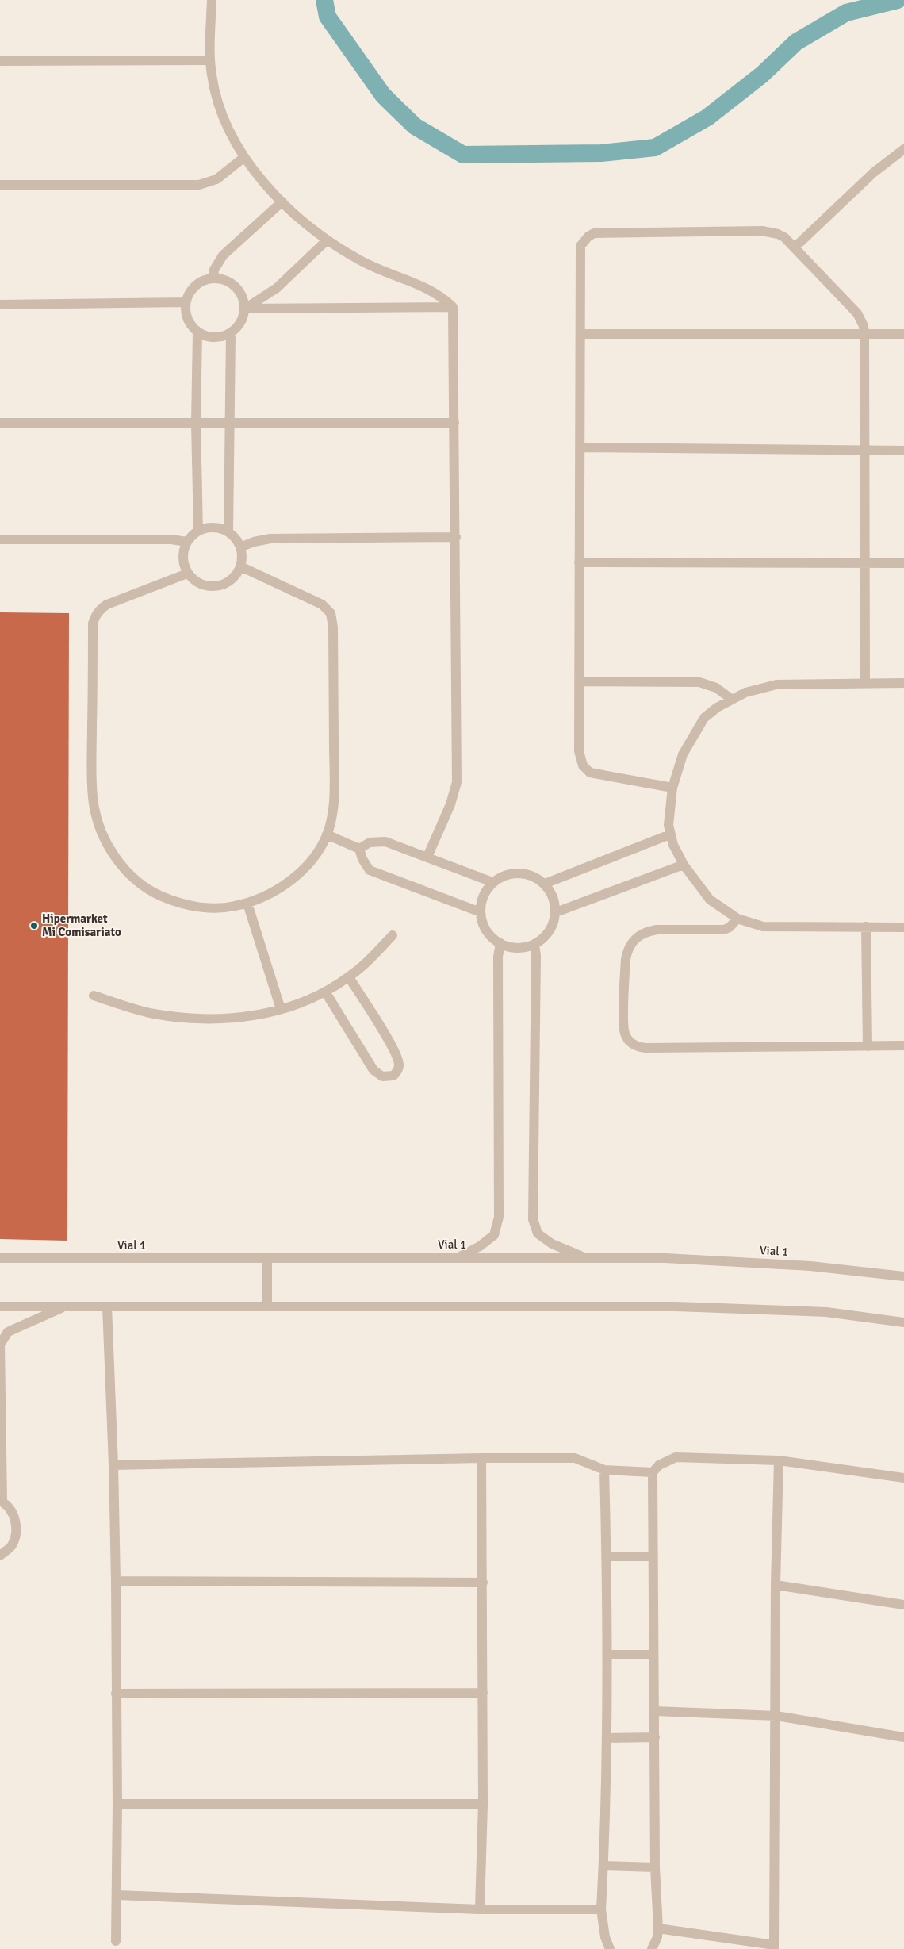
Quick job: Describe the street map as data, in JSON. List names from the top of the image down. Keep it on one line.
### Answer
{"streets":{"street":["Vial 1"]},"places":["Hipermarket Mi Comisariato"]}
